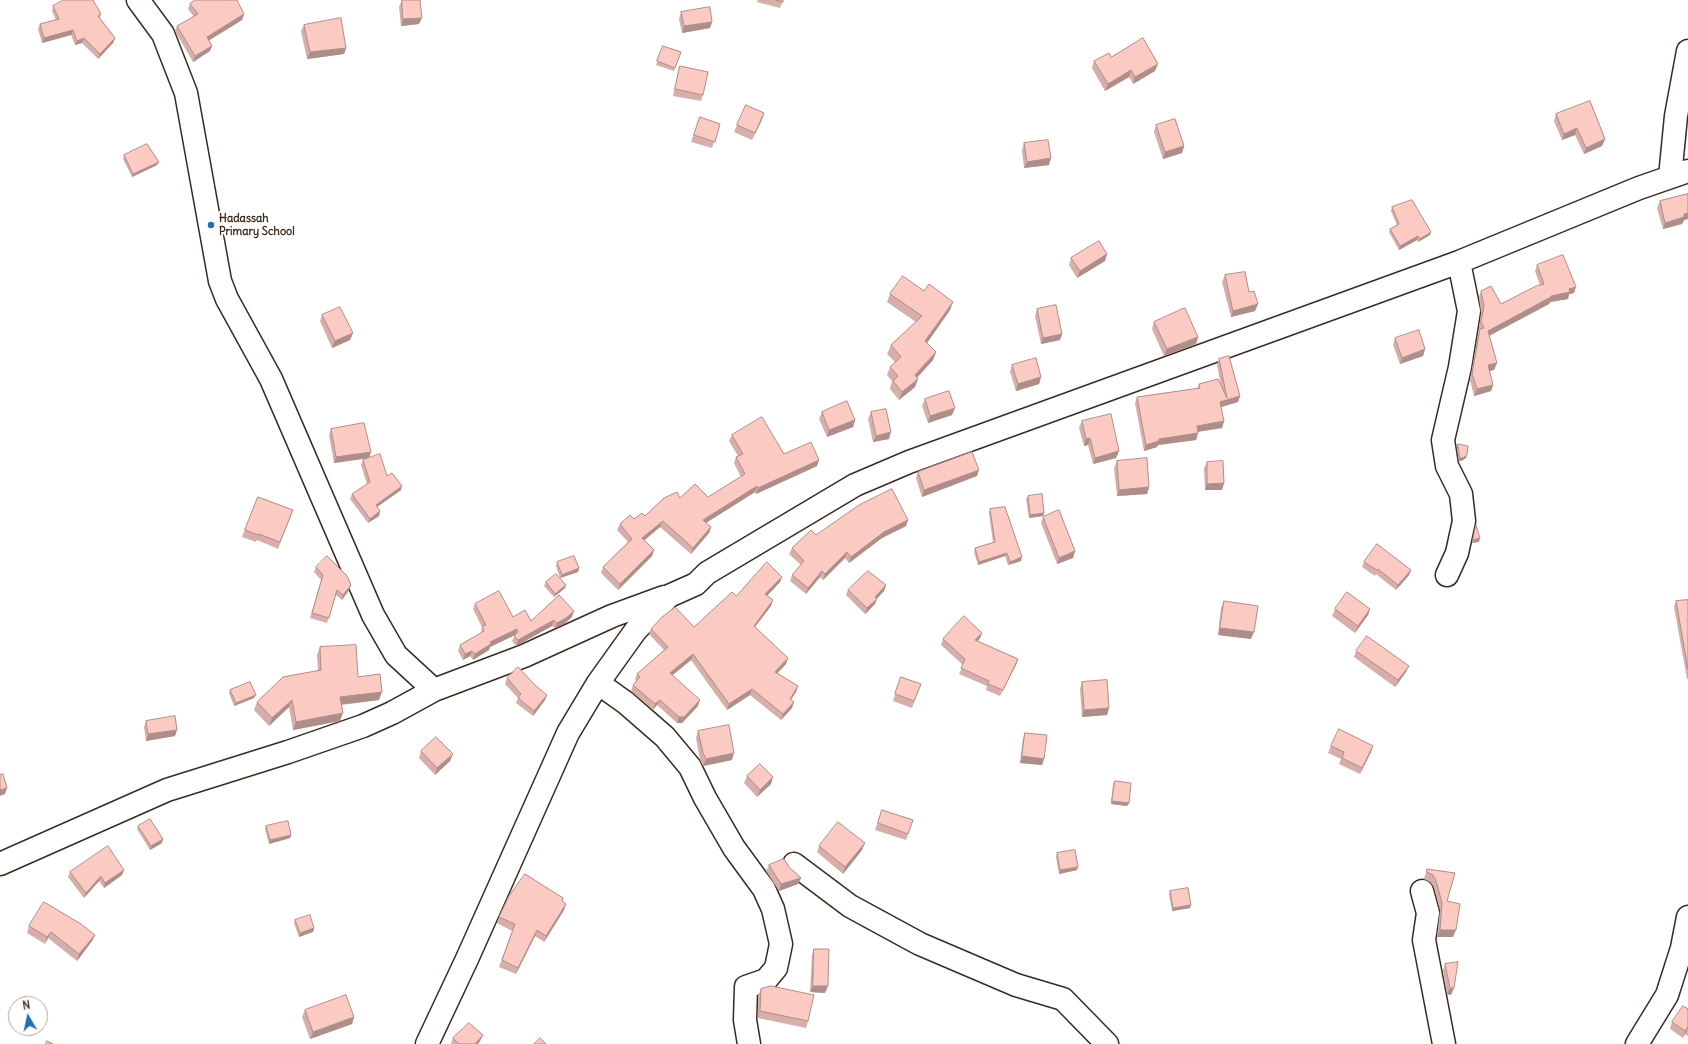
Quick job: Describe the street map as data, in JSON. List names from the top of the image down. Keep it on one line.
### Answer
{"places":["Hadassah Primary School"],"north":"top"}
